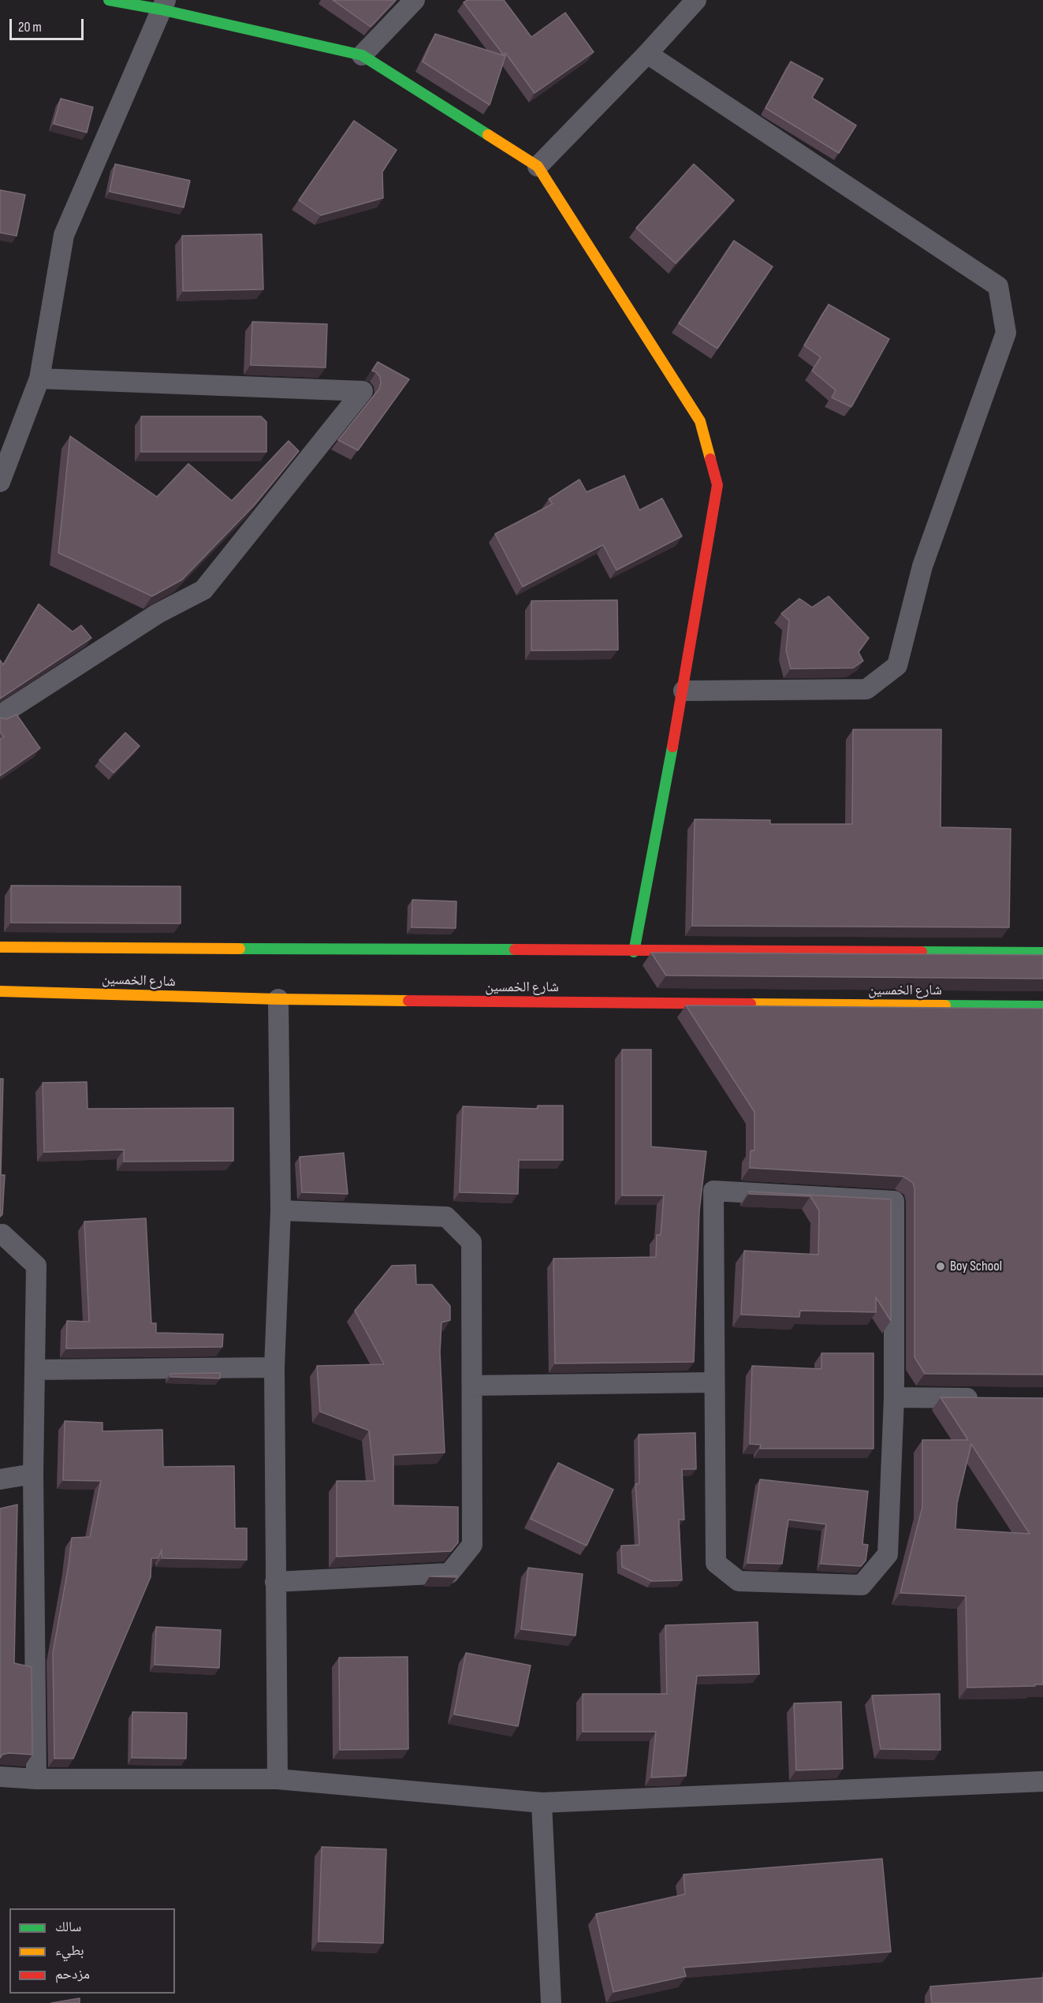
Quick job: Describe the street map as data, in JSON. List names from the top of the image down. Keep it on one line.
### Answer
{"streets":{"main road":["شارع الخمسين"]},"places":["Boy School"],"legend":["سالك","بطيء","مزدحم"],"scale_bar":"20 m"}
